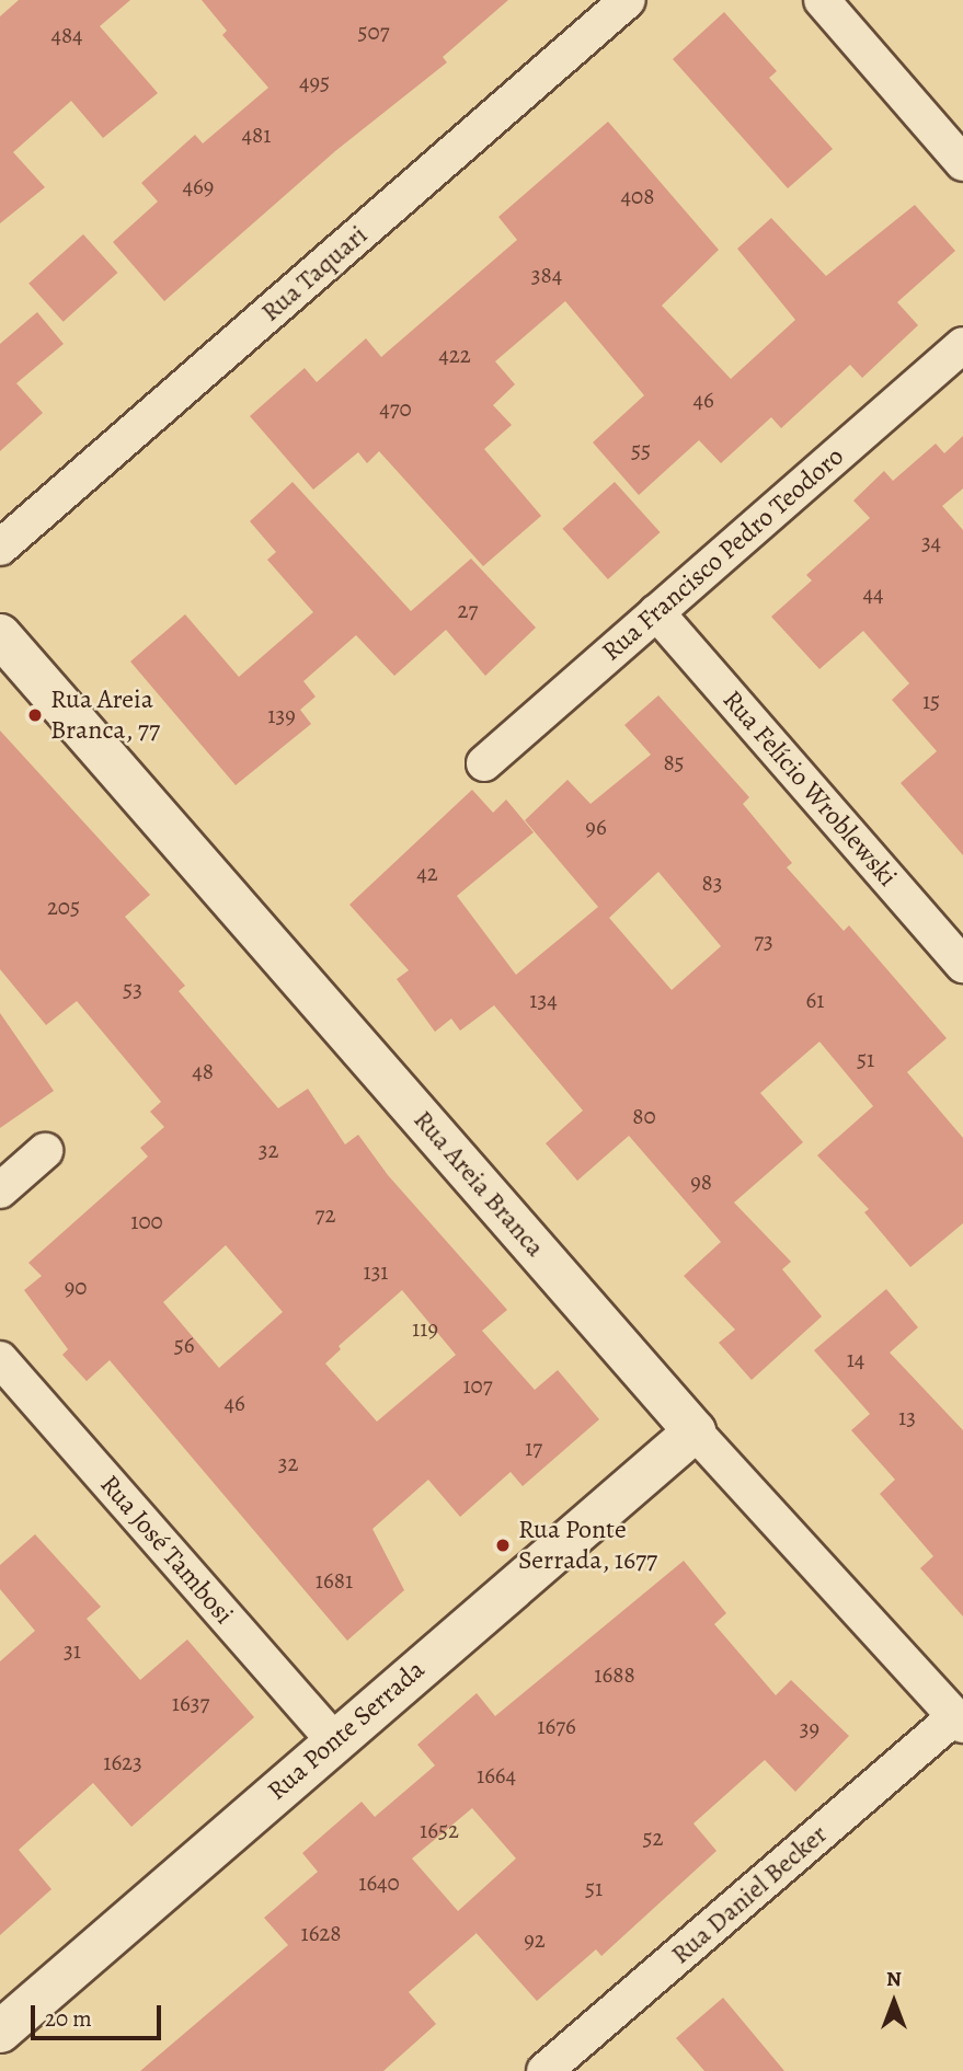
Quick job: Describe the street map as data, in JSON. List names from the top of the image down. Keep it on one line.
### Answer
{"streets":{"street":["Rua Taquari","Rua Francisco Pedro Teodoro","Rua Felício Wroblewski","Rua Areia Branca","Rua José Tambosi","Rua Ponte Serrada","Rua Daniel Becker"]},"crossings":[["Rua Francisco Pedro Teodoro","Rua Felício Wroblewski"],["Rua Areia Branca","Rua Ponte Serrada"],["Rua Areia Branca","Rua Daniel Becker"],["Rua José Tambosi","Rua Ponte Serrada"]],"places":["Rua Areia Branca, 77","Rua Ponte Serrada, 1677"],"house_numbers":["507","484","495","481","469","408","384","422","46","470","55","34","44","27","15","139","85","96","42","83","205","73","53","134","61","51","48","80","32","98","72","100","131","90","119","56","14","107","46","13","17","32","1681","31","1688","1637","1676","39","1623","1664","1652","52","1640","51","1628","92"],"scale_bar":"20 m","north":"top"}
